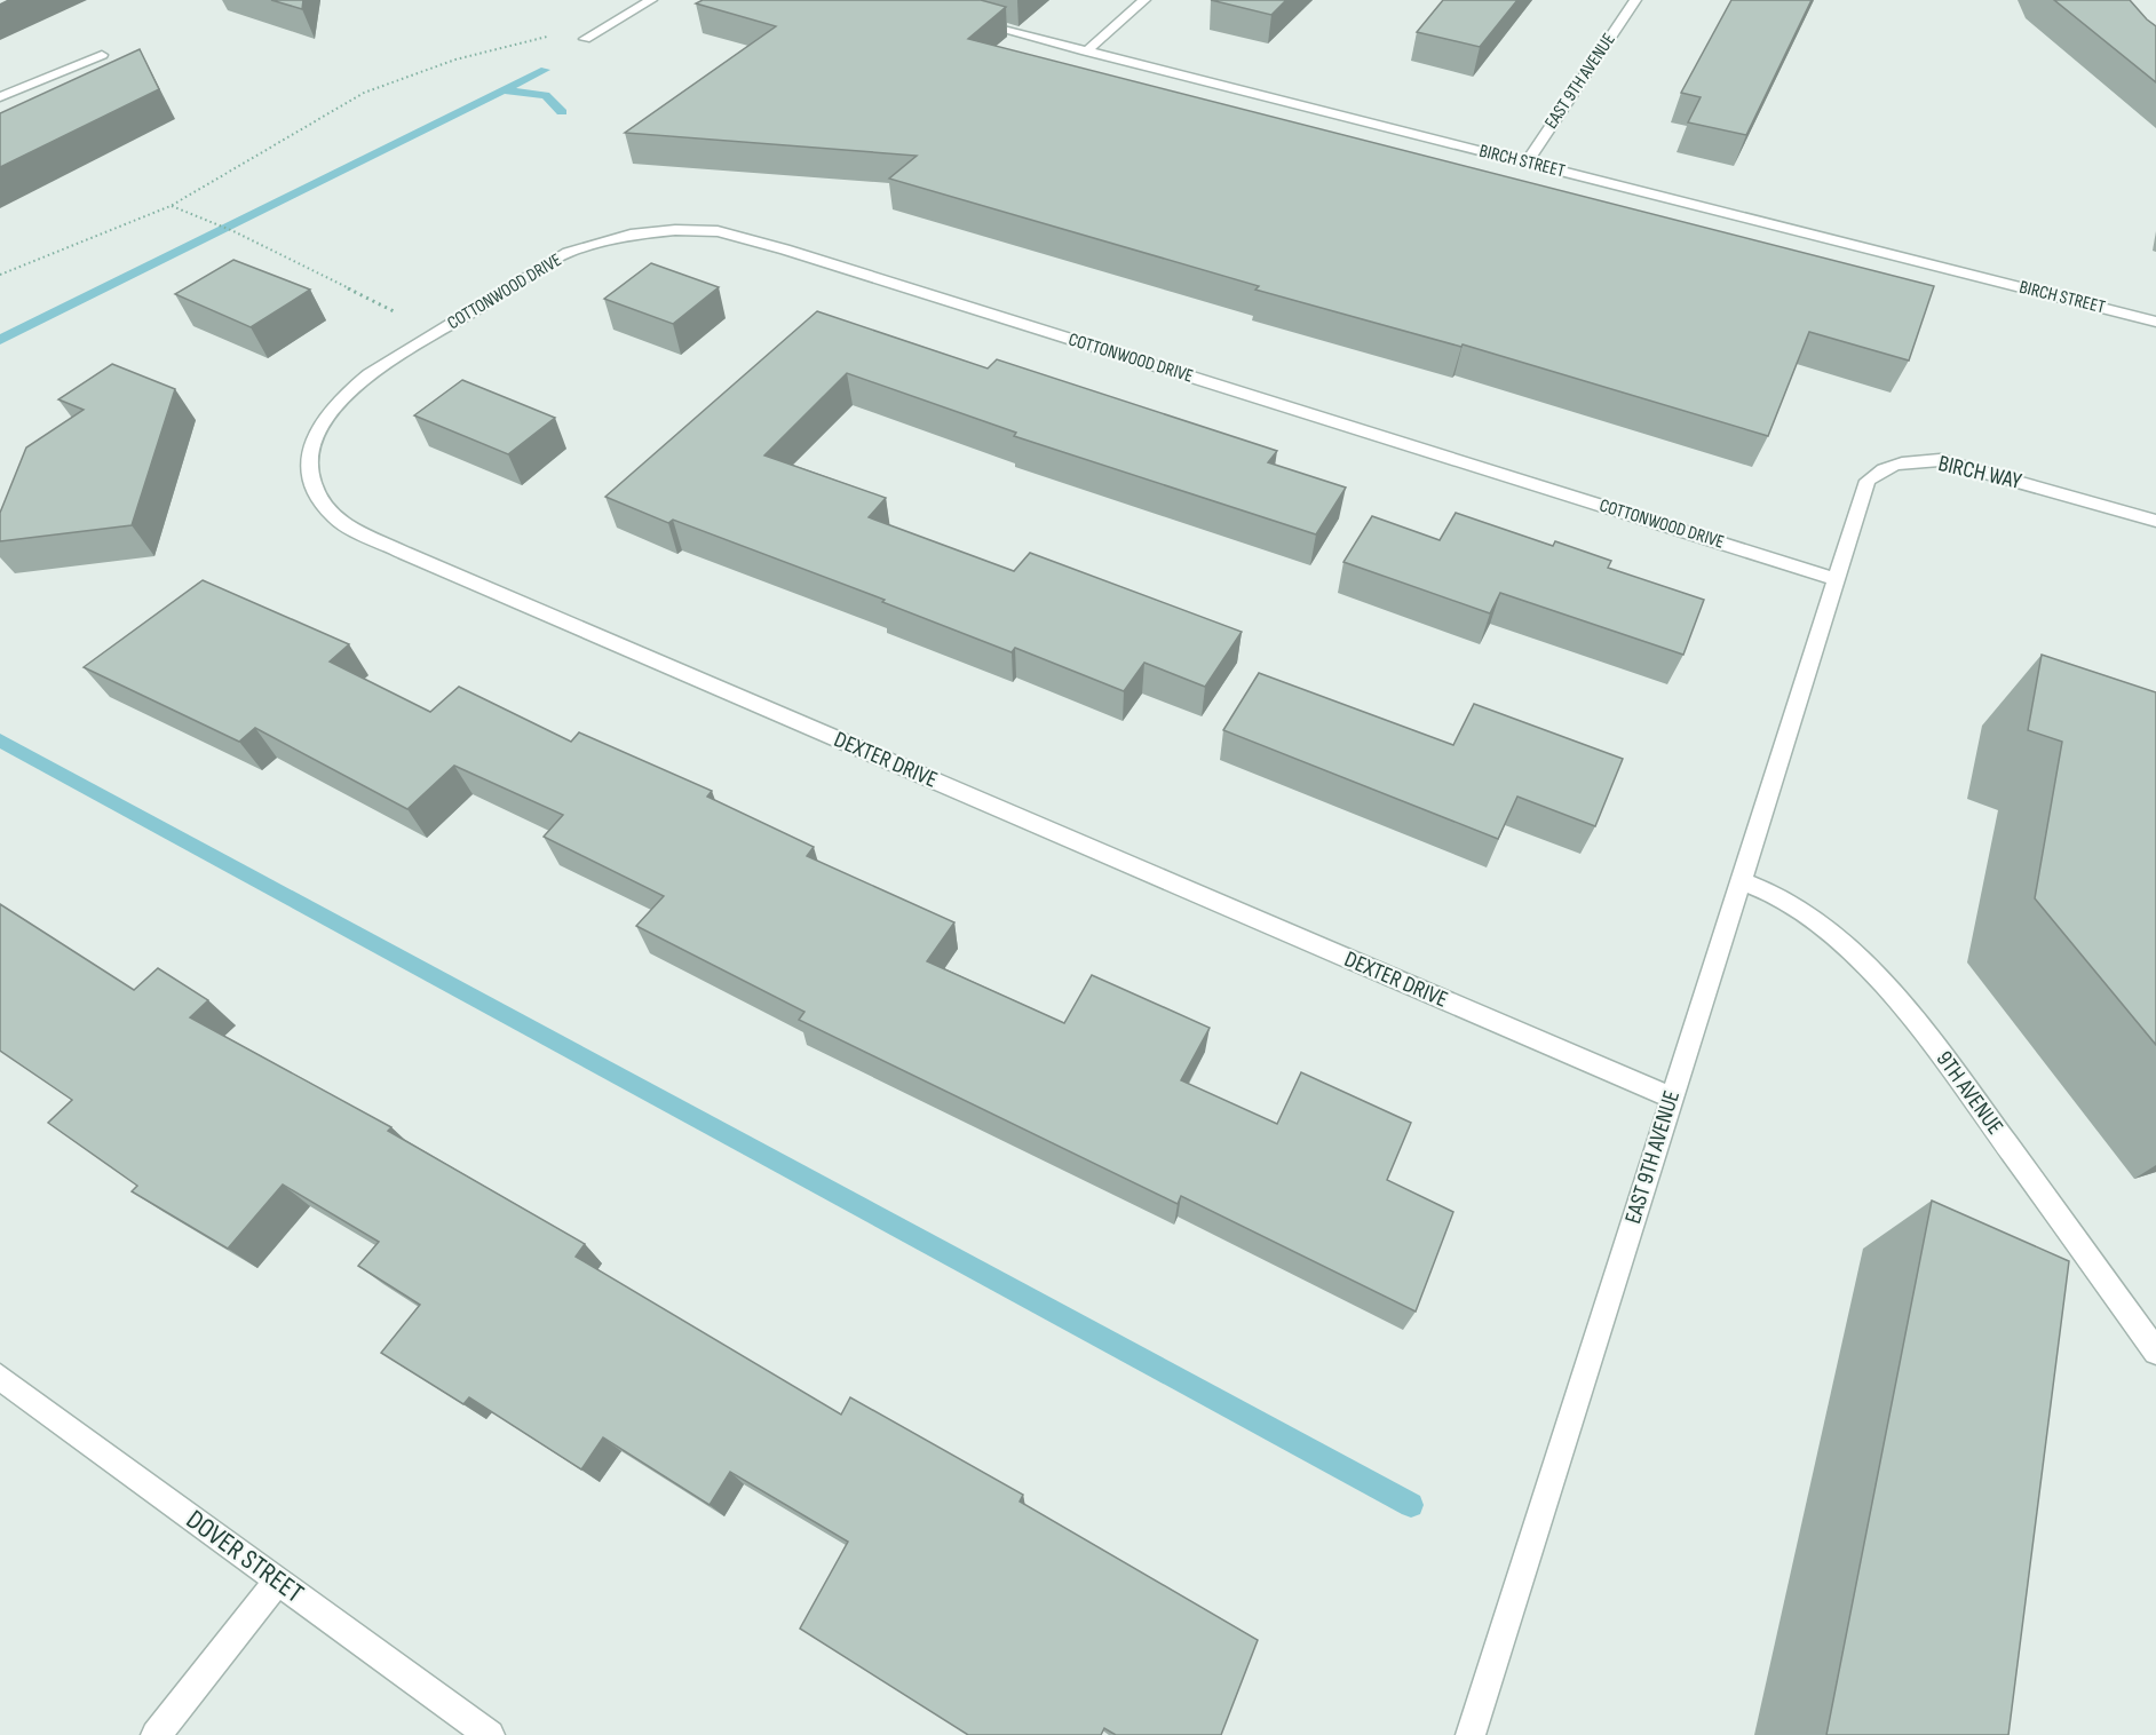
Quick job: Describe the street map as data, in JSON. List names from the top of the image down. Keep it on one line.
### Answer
{"streets":{"street":["EAST 9TH AVENUE","BIRCH STREET","COTTONWOOD DRIVE","BIRCH WAY","DEXTER DRIVE","9TH AVENUE","DOVER STREET"]},"crossings":[["EAST 9TH AVENUE","BIRCH STREET"],["EAST 9TH AVENUE","COTTONWOOD DRIVE"],["EAST 9TH AVENUE","BIRCH WAY"],["EAST 9TH AVENUE","DEXTER DRIVE"],["EAST 9TH AVENUE","9TH AVENUE"],["COTTONWOOD DRIVE","BIRCH WAY"],["COTTONWOOD DRIVE","DEXTER DRIVE"]]}
